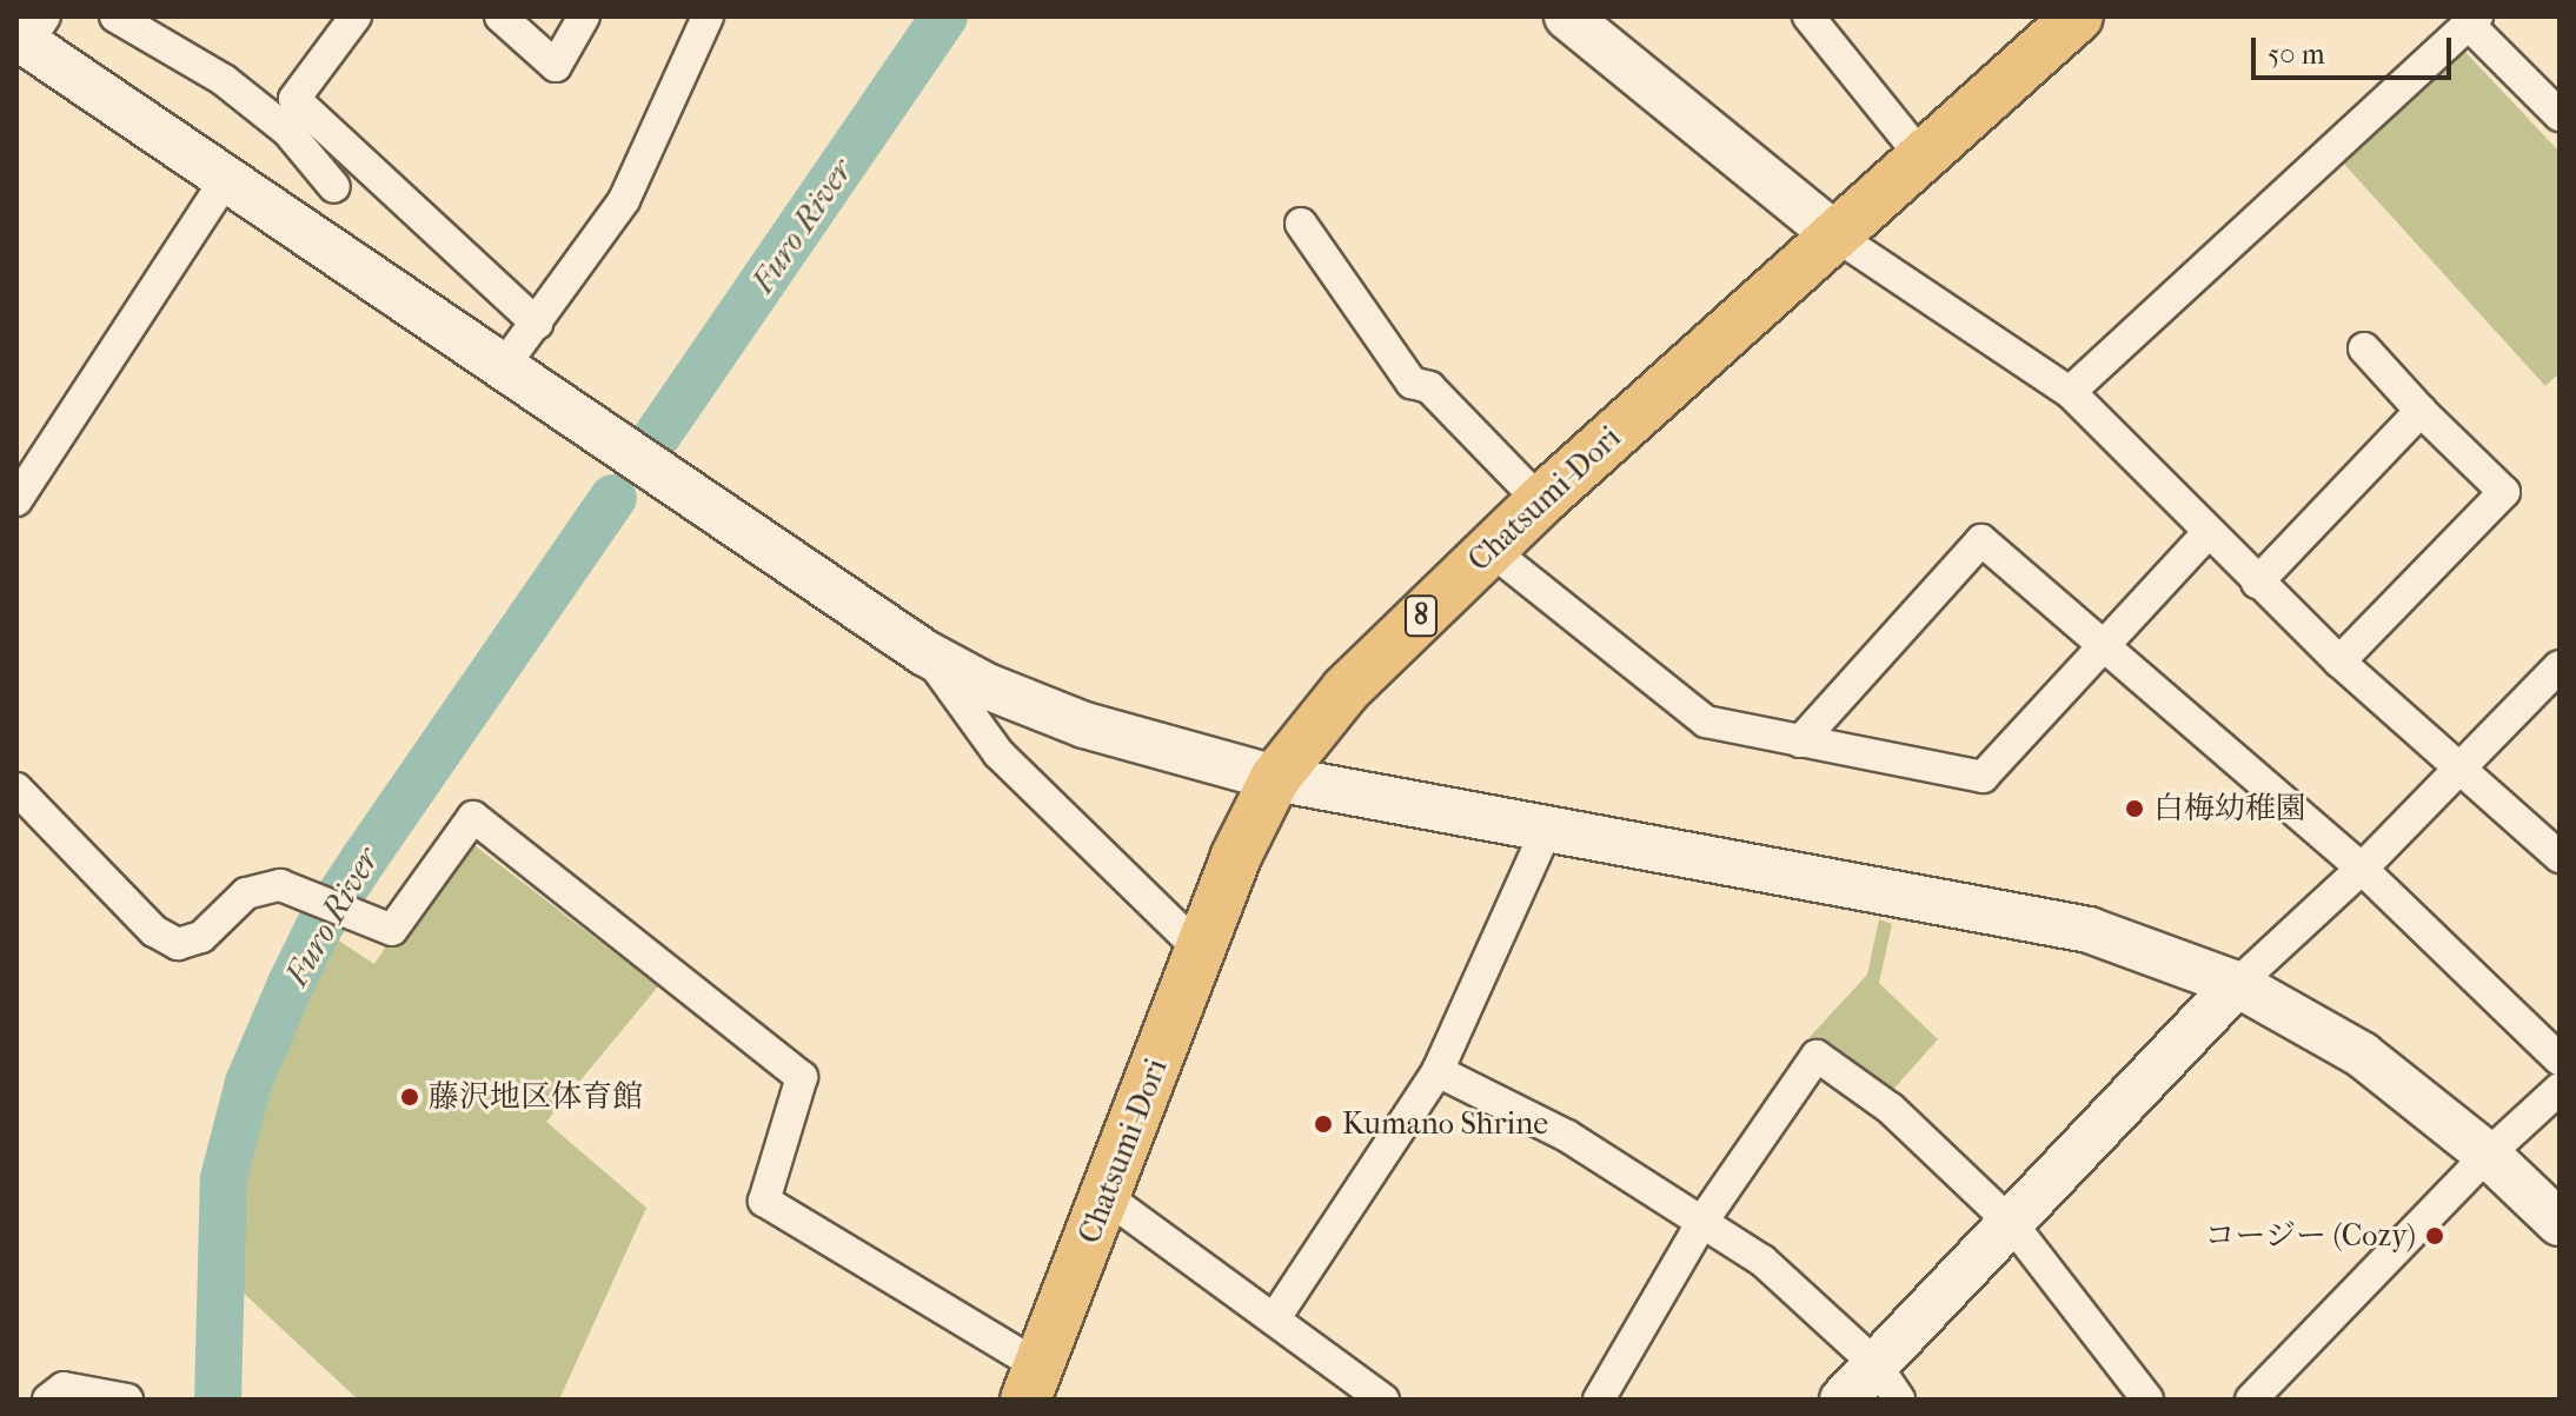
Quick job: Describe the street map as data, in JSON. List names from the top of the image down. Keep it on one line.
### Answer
{"streets":{"main road":["Chatsumi-Dori","8"]},"water":["Furo River"],"places":["白梅幼稚園","藤沢地区体育館","Kumano Shrine","コージー (Cozy)"],"scale_bar":"50 m"}
